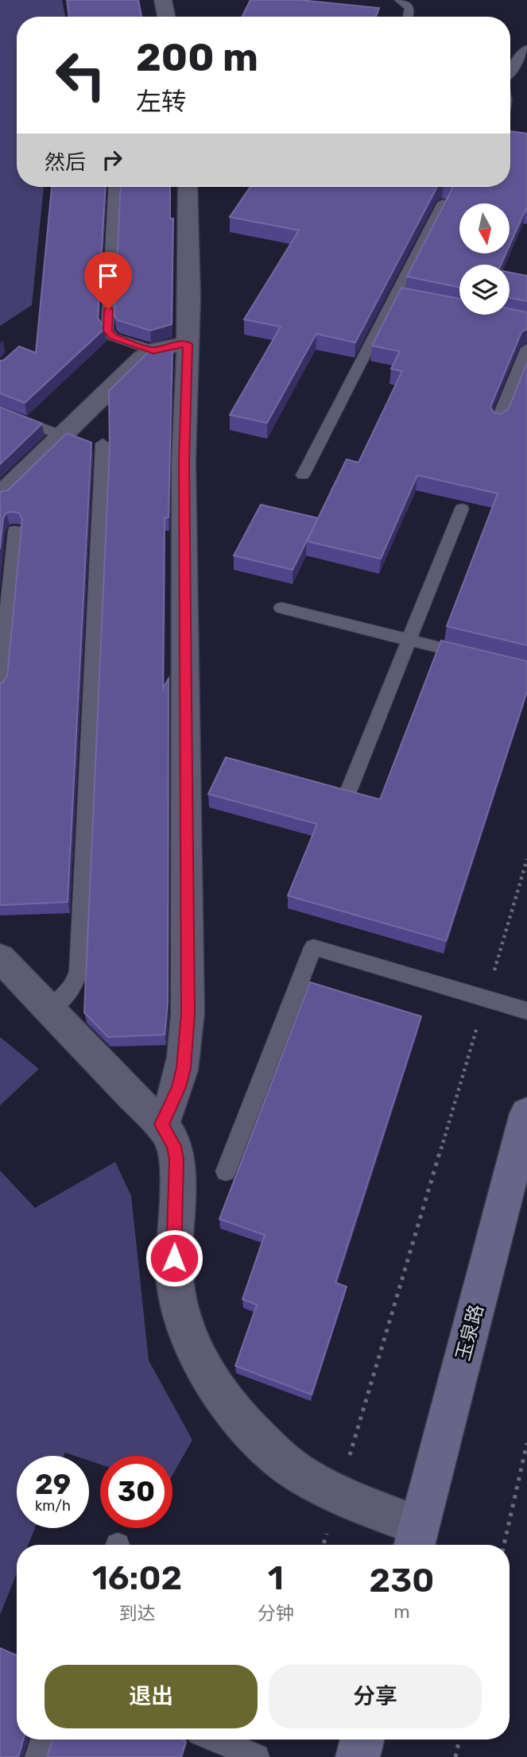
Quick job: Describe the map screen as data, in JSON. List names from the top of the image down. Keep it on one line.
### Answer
{"streets":{"street":["玉泉路"]},"north":"bottom","page":{"turn":["200 m","左转"],"then":"然后","speed":"29 km/h","limit":"30","eta":["16:02","到达","1","分钟","230","m"],"buttons":["退出","分享"]}}
